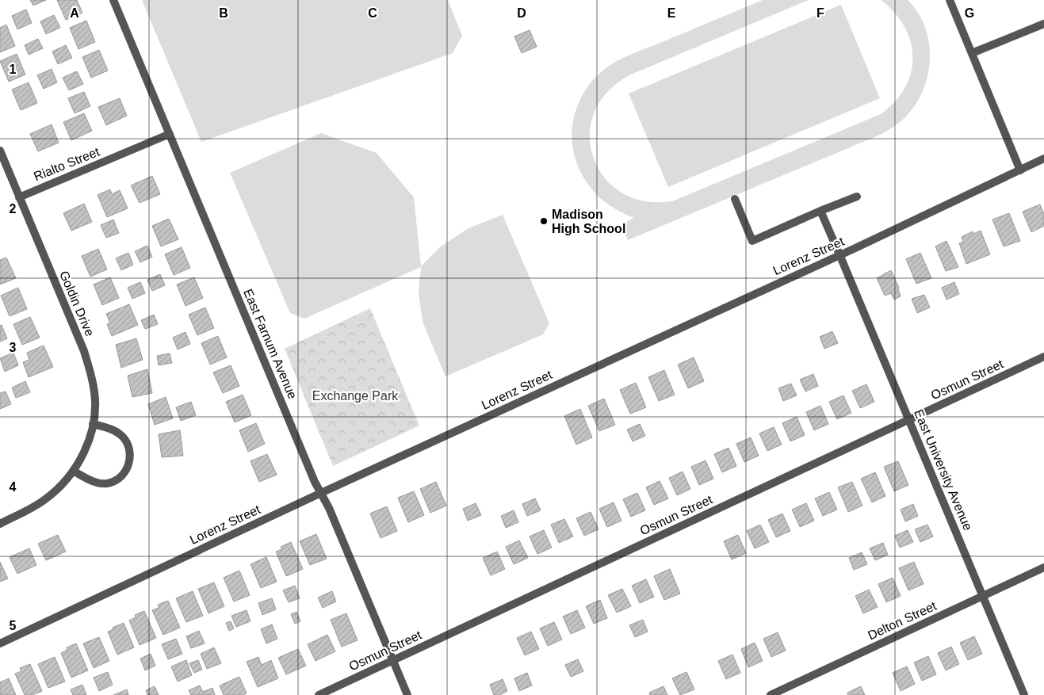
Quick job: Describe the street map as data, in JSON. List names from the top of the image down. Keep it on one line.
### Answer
{"streets":{"street":["Rialto Street","Lorenz Street","Goldin Drive","East Farnum Avenue","Osmun Street","East University Avenue","Delton Street"]},"crossings":[["Rialto Street","Goldin Drive"],["Rialto Street","East Farnum Avenue"],["Lorenz Street","East Farnum Avenue"],["Lorenz Street","East University Avenue"],["East Farnum Avenue","Osmun Street"],["Osmun Street","East University Avenue"],["East University Avenue","Delton Street"]],"parks":["Exchange Park"],"places":["Madison High School"],"grid":{"columns":["A","B","C","D","E","F","G"],"rows":["1","2","3","4","5"]}}
